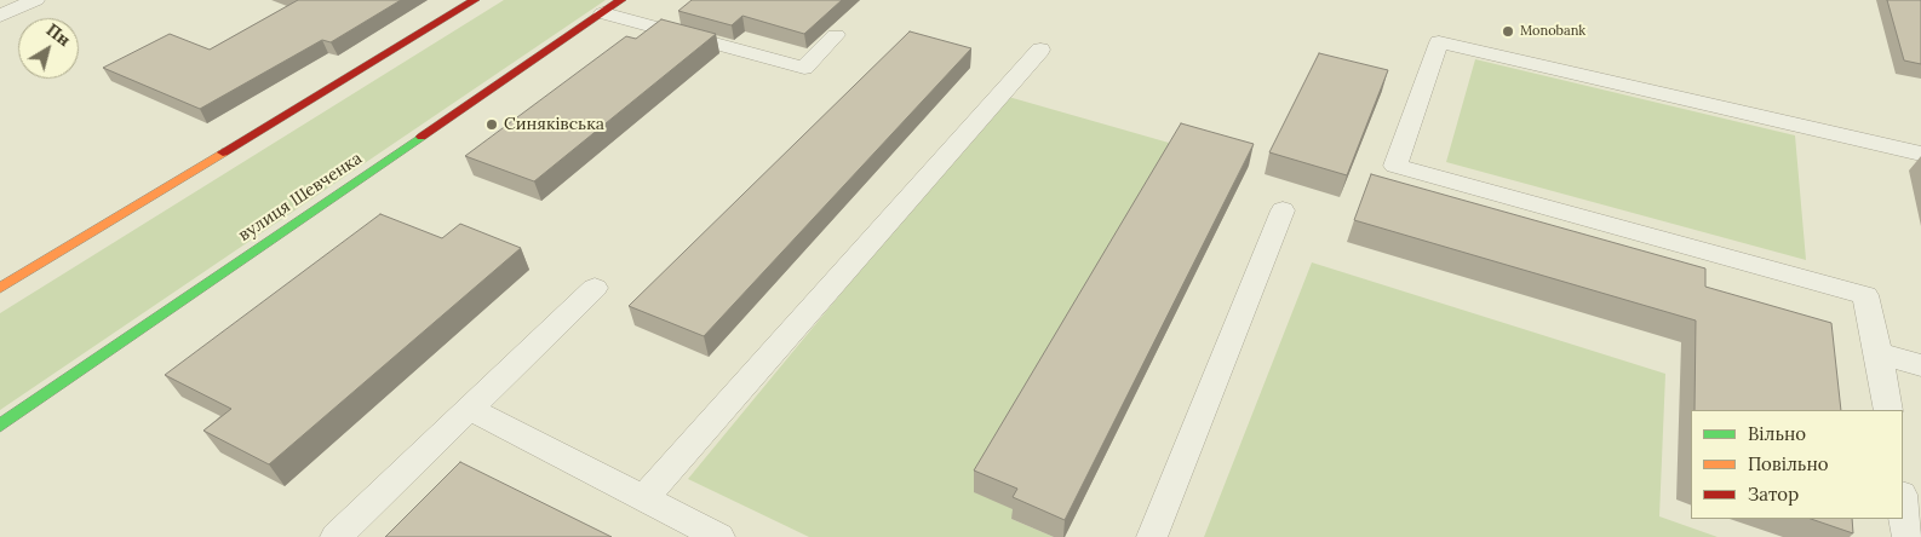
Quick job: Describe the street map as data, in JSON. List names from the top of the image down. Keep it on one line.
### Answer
{"streets":{"main road":["вулиця Шевченка"]},"places":["Monobank","Синяківська"],"legend":["Вільно","Повільно","Затор"],"north":"top right"}
